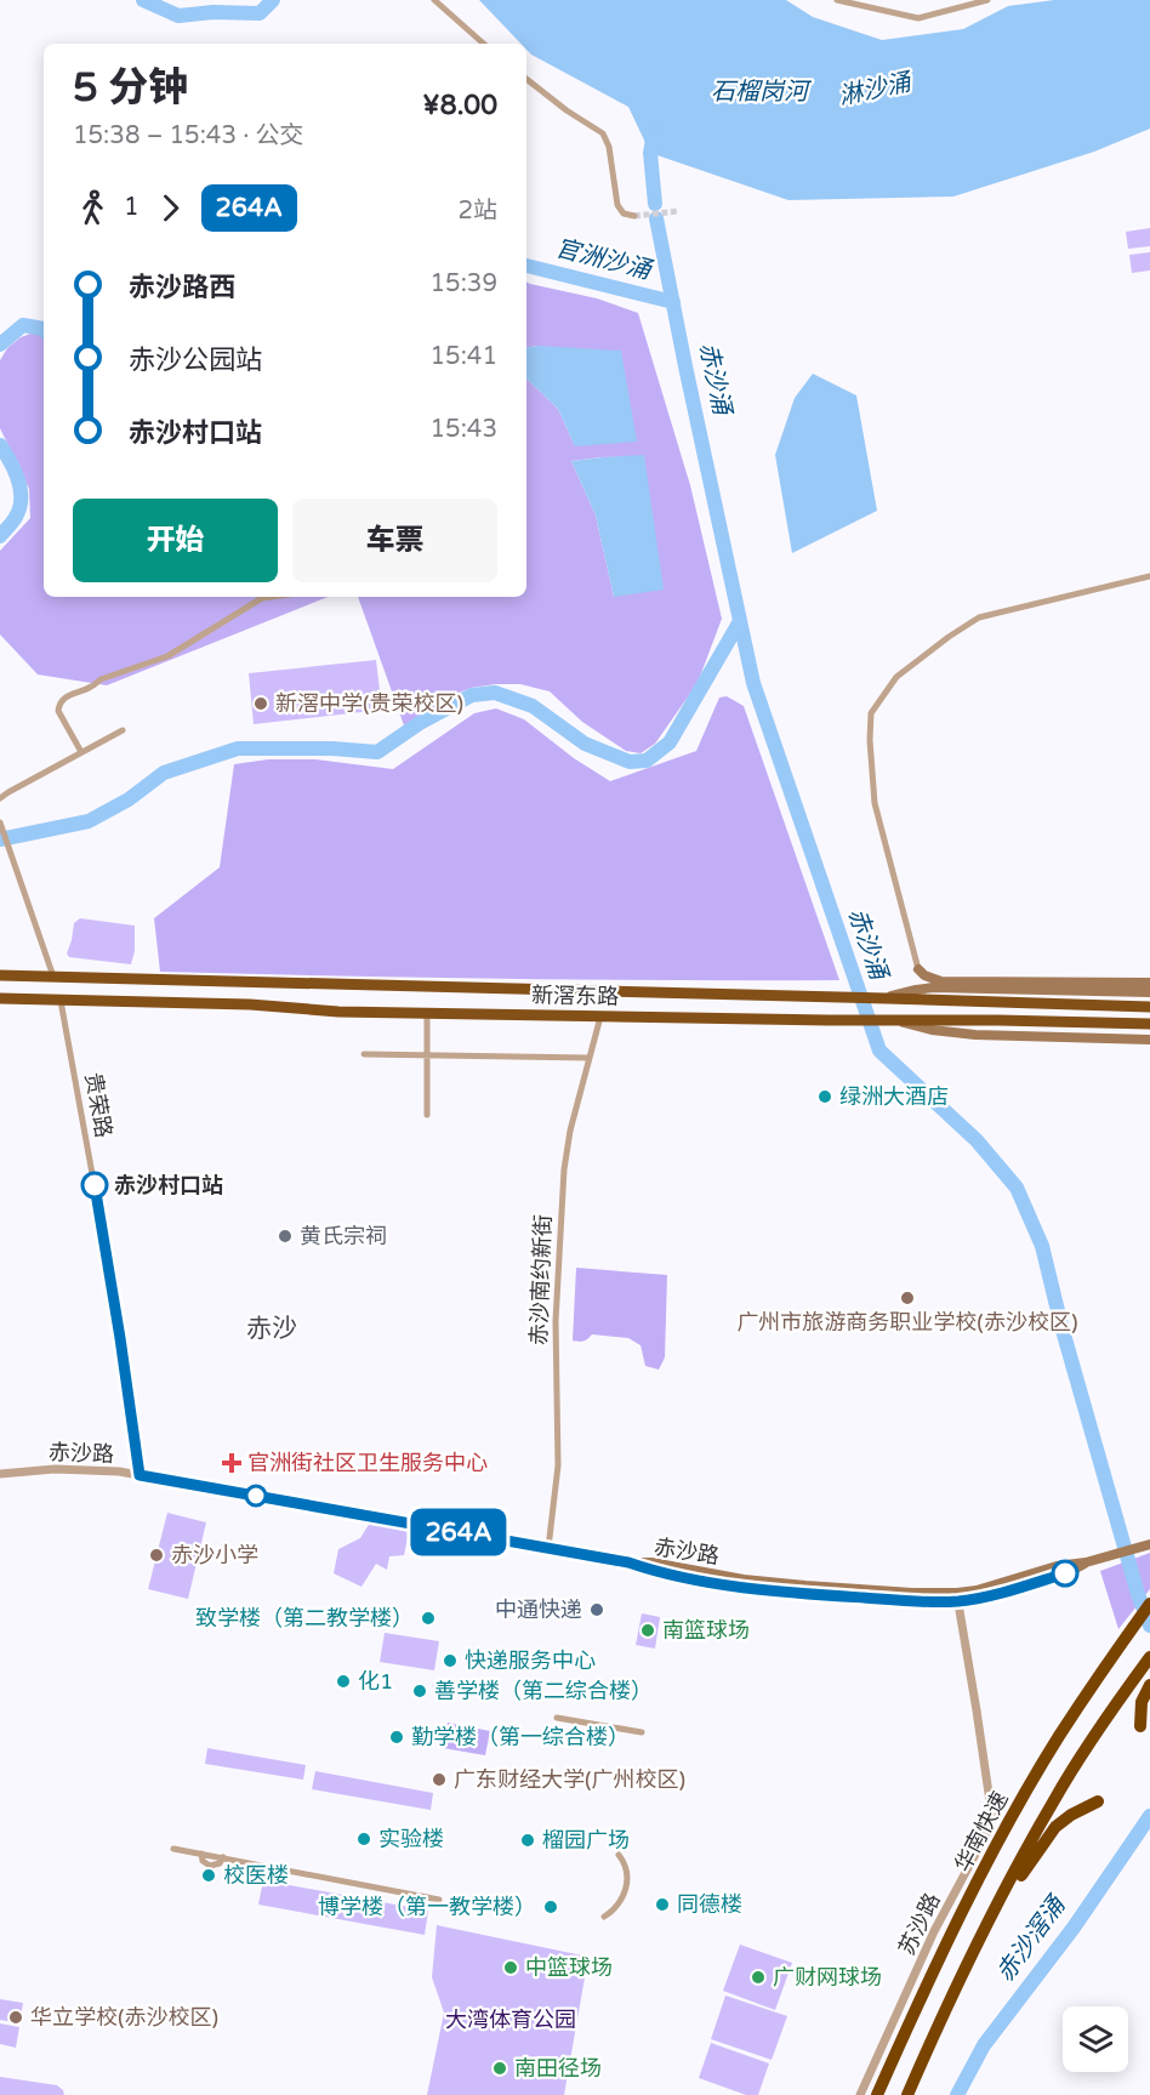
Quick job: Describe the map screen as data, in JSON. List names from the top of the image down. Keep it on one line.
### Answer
{"streets":{"highway":["新滘东路","华南快速"],"main road":["赤沙路"],"street":["贵荣路","赤沙南约新街","苏沙路"]},"crossings":[["新滘东路","贵荣路"],["新滘东路","赤沙南约新街"],["贵荣路","赤沙路"],["赤沙南约新街","赤沙路"],["赤沙路","苏沙路"]],"districts":["赤沙"],"water":["淋沙涌","石榴岗河","官洲沙涌","赤沙涌","赤沙滘涌"],"parks":["大湾体育公园"],"places":{"other":["新滘中学(贵荣校区)","绿洲大酒店","赤沙村口站","黄氏宗祠","广州市旅游商务职业学校(赤沙校区)","赤沙小学","中通快递","致学楼（第二教学楼）","南篮球场","快递服务中心","化1","善学楼（第二综合楼）","勤学楼（第一综合楼）","广东财经大学(广州校区)","实验楼","榴园广场","校医楼","同德楼","博学楼（第一教学楼）","中篮球场","广财网球场","华立学校(赤沙校区)","南田径场"],"health":["官洲街社区卫生服务中心"]},"lines":["bus line 264A"],"page":{"on_map":"264A","heading":["5 分钟","15:38 – 15:43 · 公交","¥8.00"],"legs":["1","264A","2站"],"list":[{"name":"赤沙路西","value":"15:39"},{"name":"赤沙公园站","value":"15:41"},{"name":"赤沙村口站","value":"15:43"}],"buttons":["开始","车票"]}}
